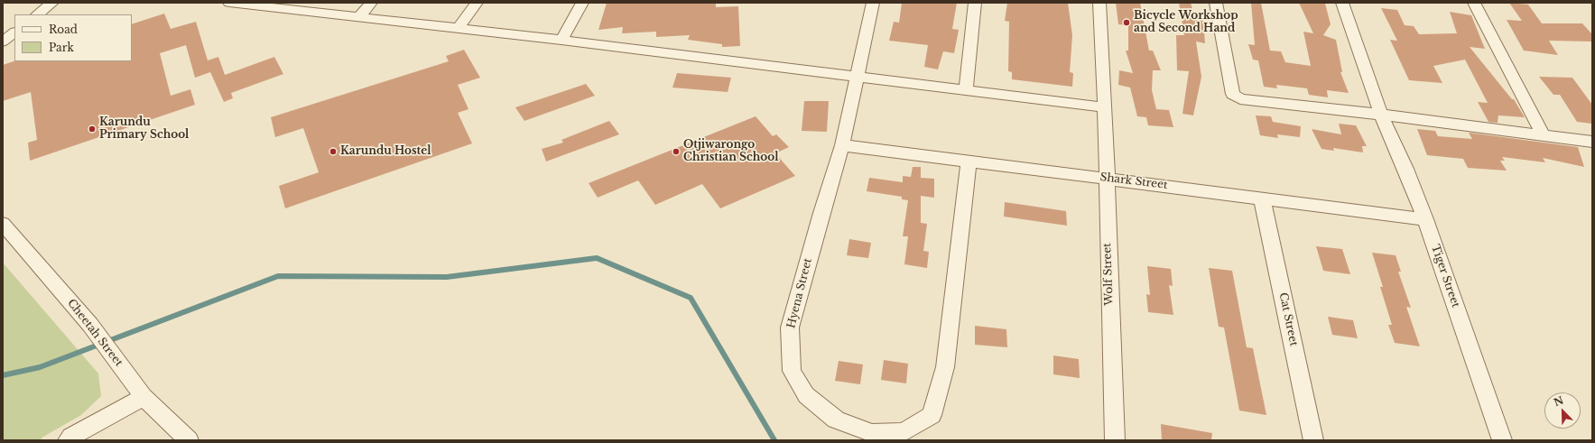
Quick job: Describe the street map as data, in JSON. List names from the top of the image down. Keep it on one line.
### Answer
{"streets":{"street":["Shark Street","Wolf Street","Tiger Street","Hyena Street","Cat Street","Cheetah Street"]},"crossings":[["Shark Street","Wolf Street"],["Shark Street","Tiger Street"],["Shark Street","Hyena Street"],["Shark Street","Cat Street"]],"places":["Bicycle Workshop and Second Hand","Karundu Primary School","Karundu Hostel","Otjiwarongo Christian School"],"legend":["Road","Park"],"north":"top left"}
